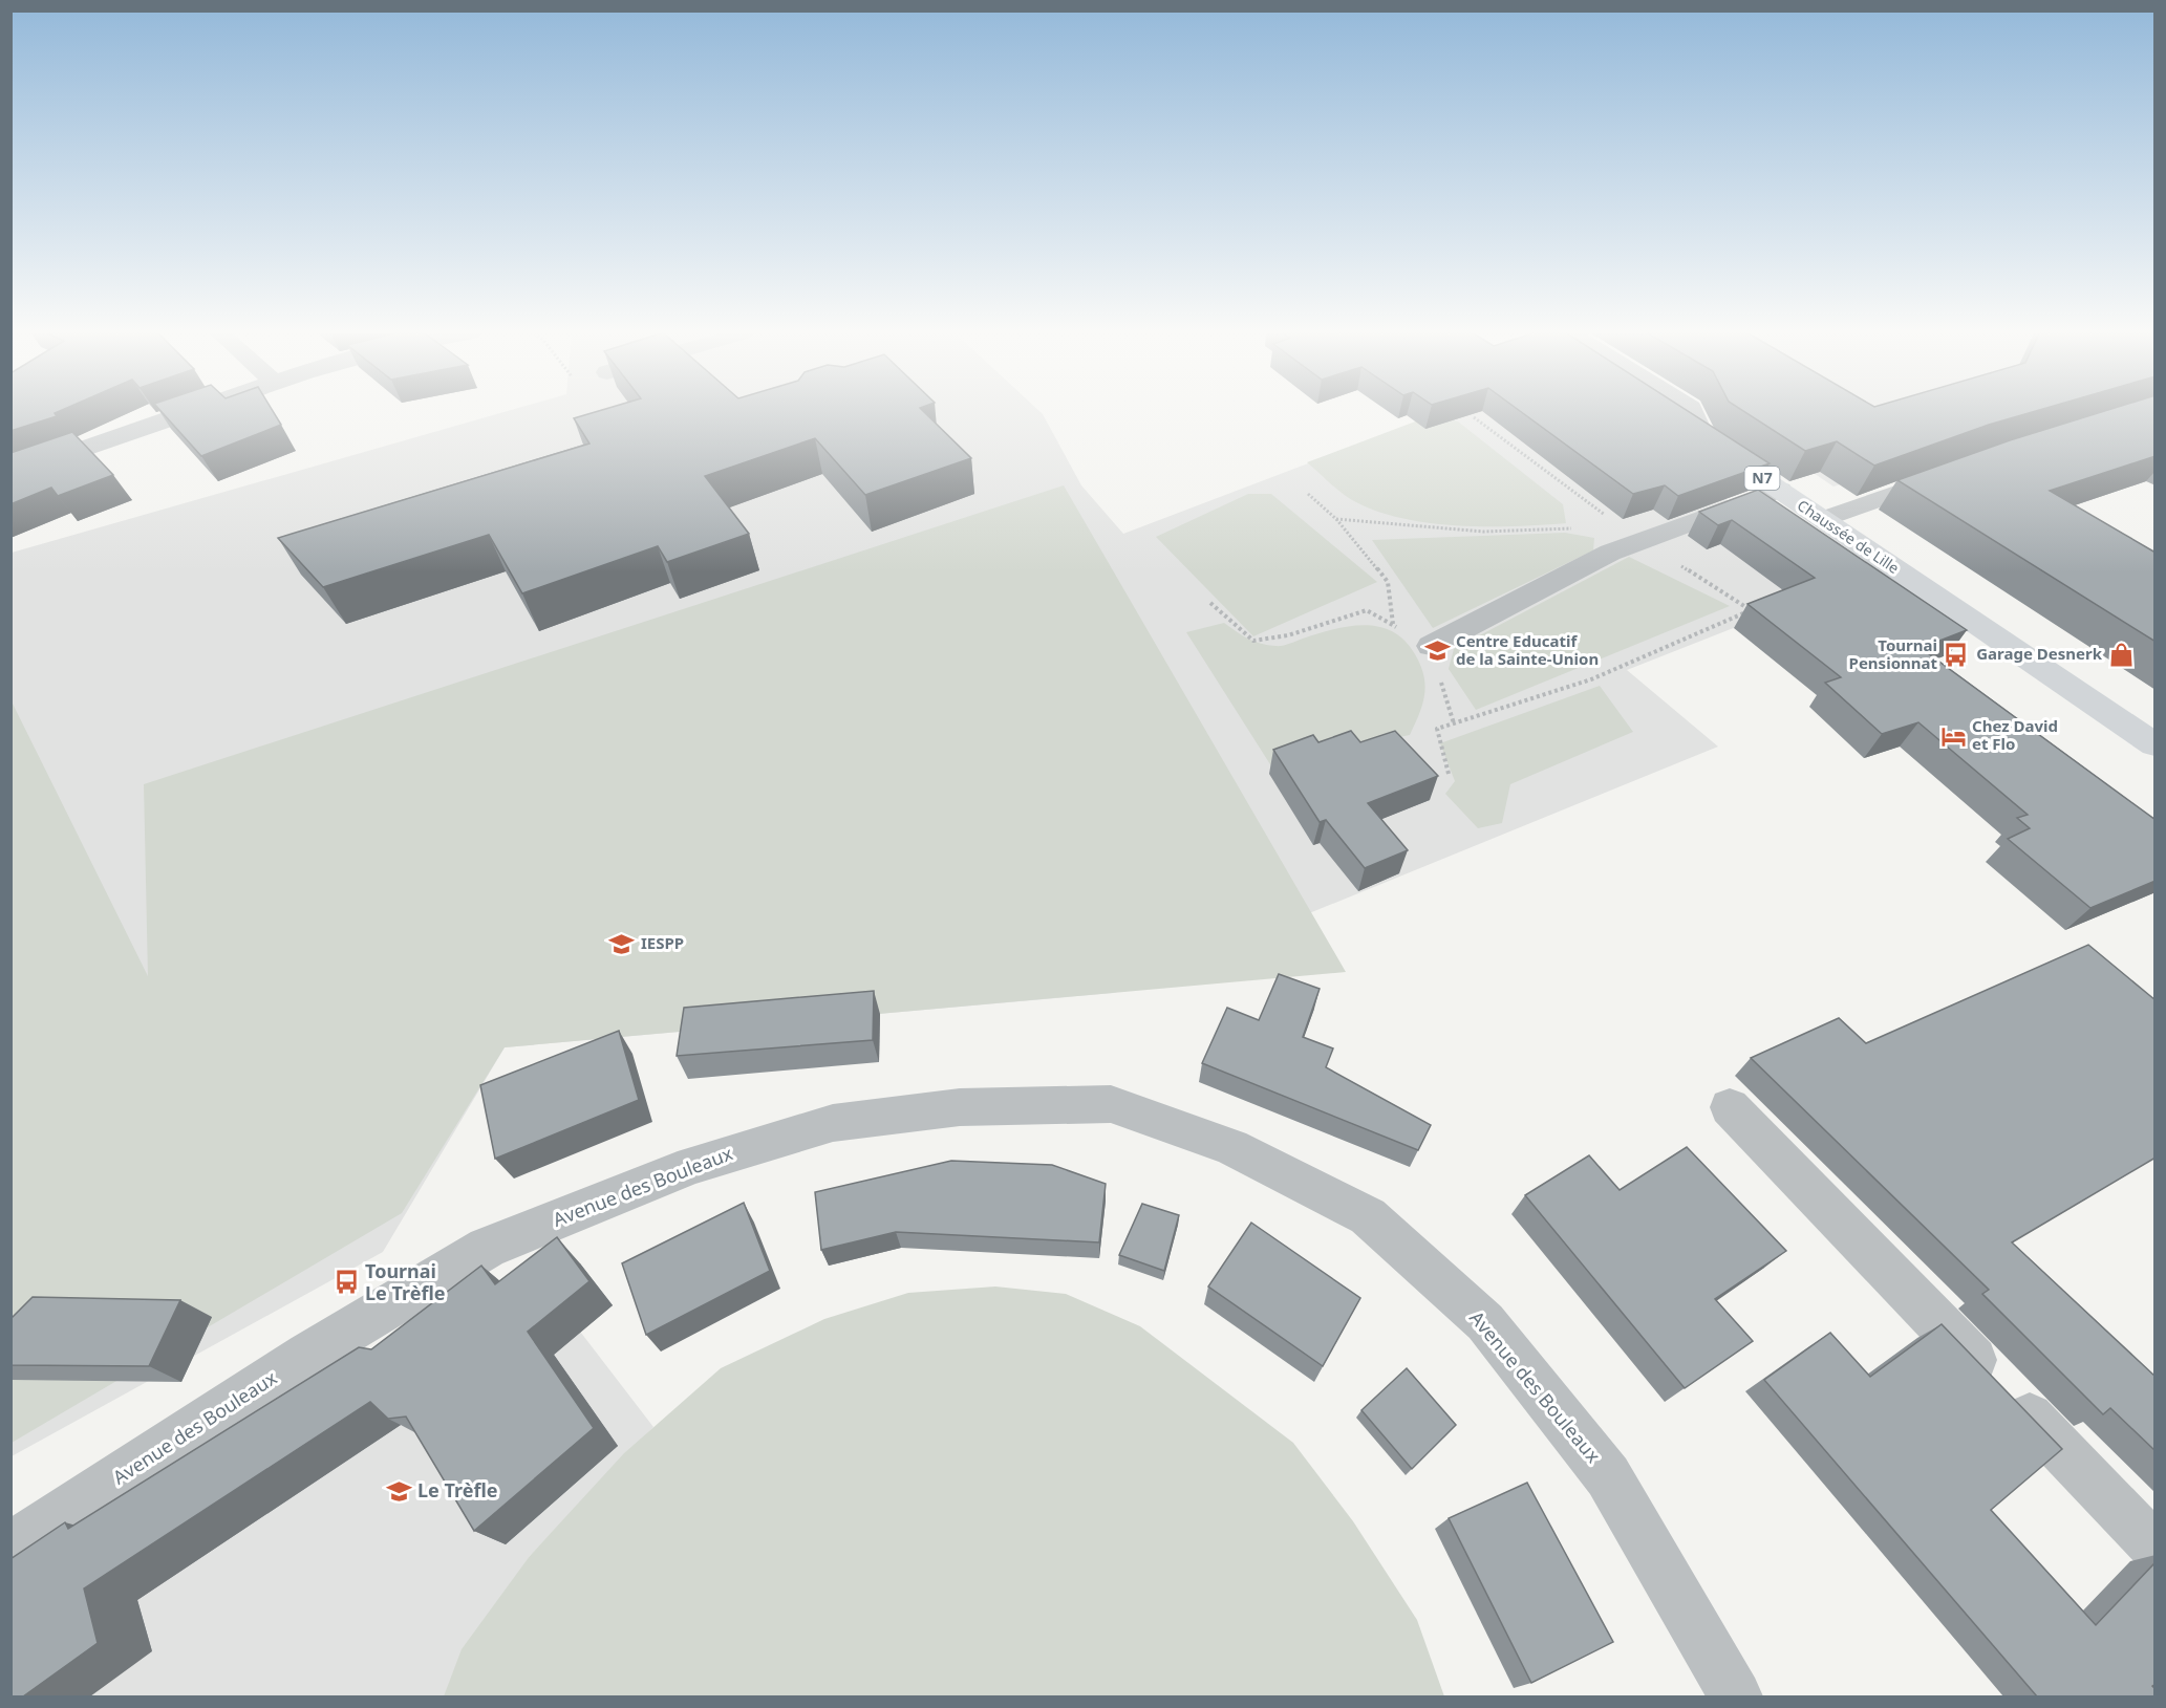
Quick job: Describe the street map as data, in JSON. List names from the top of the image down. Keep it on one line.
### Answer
{"streets":{"main road":["N7","Chaussée de Lille"],"street":["Avenue des Bouleaux"]},"places":{"school or university":["Centre Educatif de la Sainte-Union","IESPP","Le Trèfle"],"shop":["Garage Desnerk"],"bus stop":["Tournai Pensionnat","Tournai Le Trèfle"],"hotel":["Chez David et Flo"]}}
